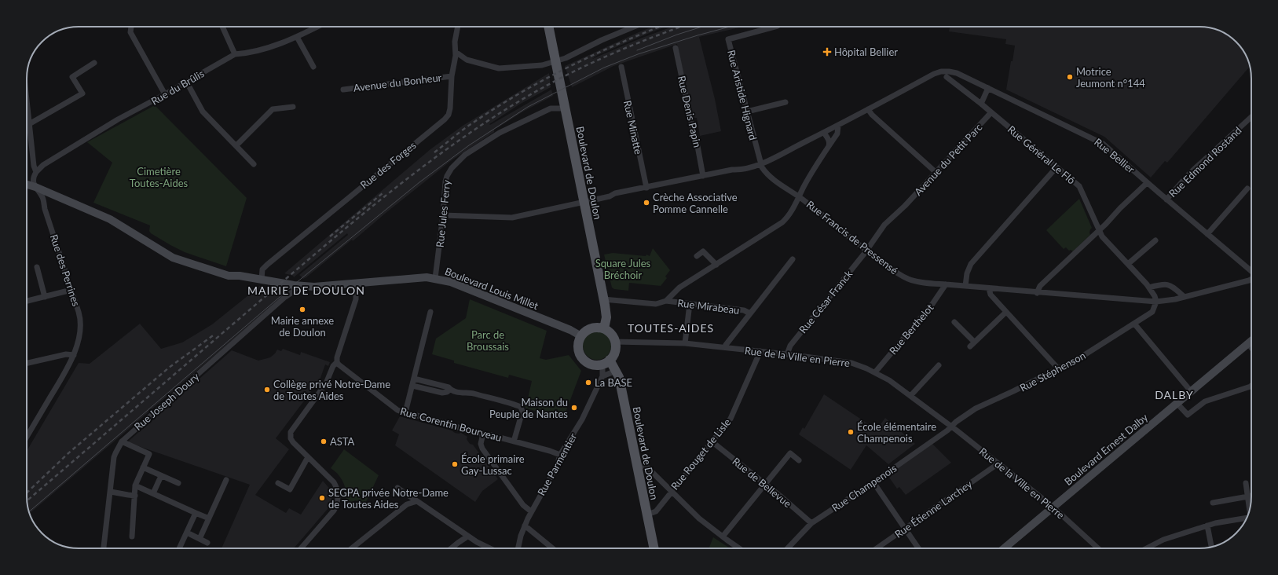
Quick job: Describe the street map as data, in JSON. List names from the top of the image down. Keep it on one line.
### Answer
{"streets":{"main road":["Boulevard de Doulon"],"street":["Avenue du Bonheur","Rue du Brûlis","Rue Aristide Hignard","Rue Denis Papin","Rue Minatte","Rue Général Le Flô","Rue Bellier","Avenue du Petit Parc","Rue Edmond Rostand","Rue des Forges","Rue Jules Ferry","Rue Francis de Pressensé","Rue des Perrines","Boulevard Louis Millet","Rue César Franck","Rue Mirabeau","Rue Berthelot","Rue de la Ville en Pierre","Rue Stéphenson","Rue Joseph Doury","Rue Corentin Bourveau","Boulevard Ernest Dalby","Rue Rouget de Lisle","Rue Parmentier","Rue de Bellevue","Rue Champenois","Rue Étienne Larchey"]},"crossings":[["Avenue du Bonheur","Rue des Forges"],["Rue Aristide Hignard","Rue Francis de Pressensé"],["Rue Général Le Flô","Avenue du Petit Parc"],["Rue Général Le Flô","Rue Francis de Pressensé"],["Rue Général Le Flô","Rue Stéphenson"],["Rue Bellier","Rue Edmond Rostand"],["Avenue du Petit Parc","Rue Francis de Pressensé"],["Avenue du Petit Parc","Rue César Franck"],["Rue des Forges","Boulevard Louis Millet"],["Boulevard de Doulon","Rue Jules Ferry"],["Boulevard de Doulon","Boulevard Louis Millet"],["Boulevard de Doulon","Rue de la Ville en Pierre"],["Boulevard de Doulon","Rue Rouget de Lisle"],["Rue Jules Ferry","Boulevard Louis Millet"],["Rue Francis de Pressensé","Rue César Franck"],["Rue Francis de Pressensé","Rue Berthelot"],["Rue Francis de Pressensé","Rue Stéphenson"],["Rue des Perrines","Boulevard Louis Millet"],["Boulevard Louis Millet","Rue de la Ville en Pierre"],["Boulevard Louis Millet","Rue Joseph Doury"],["Rue César Franck","Rue de la Ville en Pierre"],["Rue Berthelot","Rue de la Ville en Pierre"],["Rue de la Ville en Pierre","Rue Stéphenson"],["Rue de la Ville en Pierre","Boulevard Ernest Dalby"],["Rue de la Ville en Pierre","Rue Rouget de Lisle"],["Rue de la Ville en Pierre","Rue Champenois"],["Rue de la Ville en Pierre","Rue Étienne Larchey"],["Rue Stéphenson","Rue Champenois"],["Rue Corentin Bourveau","Rue Parmentier"],["Rue Rouget de Lisle","Rue de Bellevue"],["Rue de Bellevue","Rue Champenois"]],"districts":["MAIRIE DE DOULON","TOUTES-AIDES","DALBY"],"parks":["Cimetière Toutes-Aides","Square Jules Bréchoir","Parc de Broussais"],"places":{"health":["Hôpital Bellier"],"other":["Motrice Jeumont n°144","Crèche Associative Pomme Cannelle","Mairie annexe de Doulon","La BASE","Collège privé Notre-Dame de Toutes Aides","Maison du Peuple de Nantes","École élémentaire Champenois","ASTA","École primaire Gay-Lussac","SEGPA privée Notre-Dame de Toutes Aides"]}}
